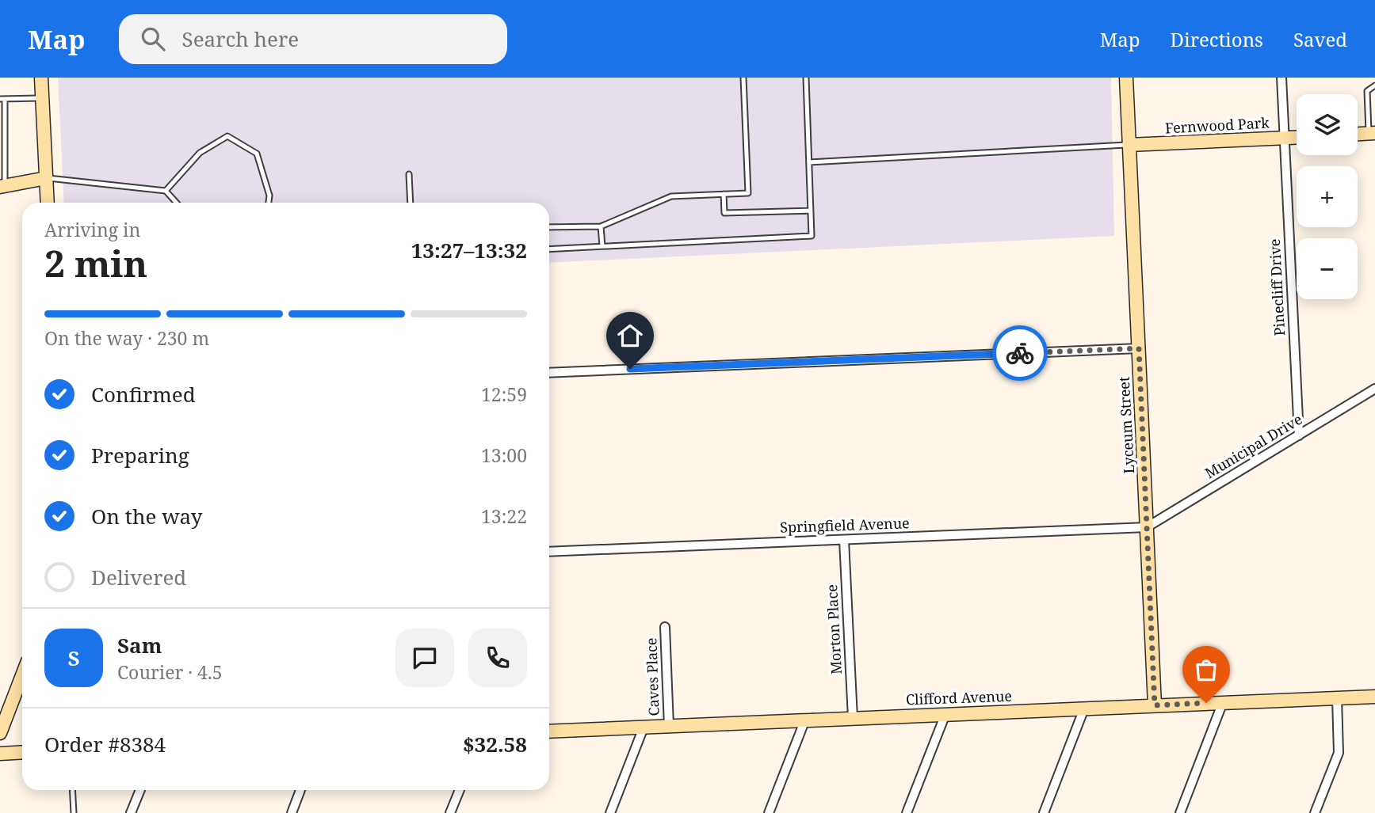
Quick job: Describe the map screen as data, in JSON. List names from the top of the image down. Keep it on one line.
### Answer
{"streets":{"main road":["Fernwood Park","Lyceum Street","Clifford Avenue"],"street":["Pinecliff Drive","Municipal Drive","Springfield Avenue","Morton Place","Caves Place"]},"crossings":[["Fernwood Park","Pinecliff Drive"],["Fernwood Park","Lyceum Street"],["Pinecliff Drive","Municipal Drive"],["Lyceum Street","Municipal Drive"],["Lyceum Street","Springfield Avenue"],["Lyceum Street","Clifford Avenue"],["Municipal Drive","Springfield Avenue"],["Springfield Avenue","Morton Place"],["Morton Place","Clifford Avenue"],["Caves Place","Clifford Avenue"]],"page":{"header":"Map","search":"Search here","nav":["Map","Directions","Saved"],"map_buttons":["+","−"],"heading":["2 min","Arriving in","13:27–13:32"],"panel":["Sam","Courier · 4.5","Order #8384","$32.58"],"bar":"On the way · 230 m","list":[["Confirmed","12:59"],["Preparing","13:00"],["On the way","13:22"],"Delivered"],"round":"S"}}
